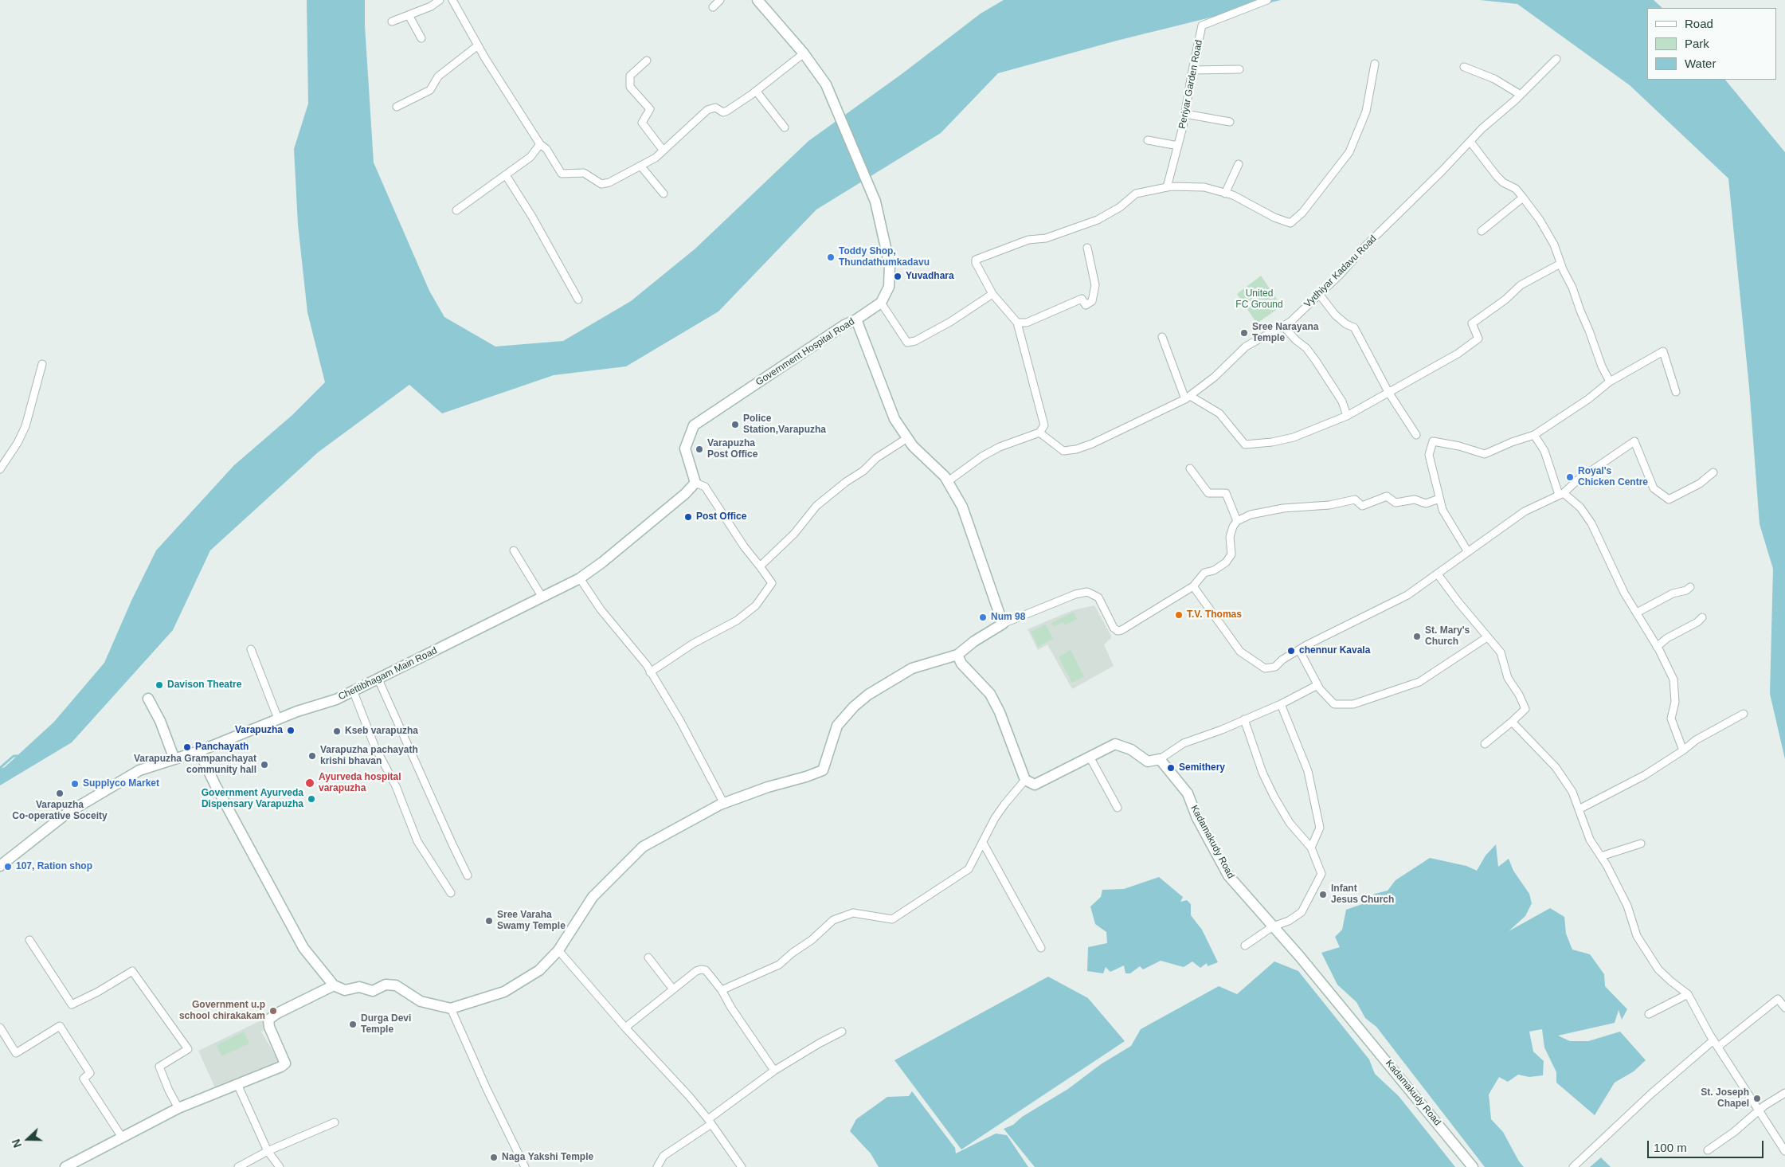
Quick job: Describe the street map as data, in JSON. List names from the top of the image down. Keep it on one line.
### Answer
{"streets":{"street":["Periyar Garden Road","Vydhiyar Kadavu Road","Government Hospital Road","Chettibhagam Main Road","Kadamakudy Road"]},"crossings":[["Government Hospital Road","Chettibhagam Main Road"]],"parks":["United FC Ground"],"places":["Toddy Shop, Thundathumkadavu","Yuvadhara","Sree Narayana Temple","Police Station,Varapuzha","Varapuzha Post Office","Royal's Chicken Centre","Post Office","T.V. Thomas","Num 98","St. Mary's Church","chennur Kavala","Davison Theatre","Varapuzha","Kseb varapuzha","Panchayath","Varapuzha pachayath krishi bhavan","Varapuzha Grampanchayat community hall","Semithery","Ayurveda hospital varapuzha","Supplyco Market","Varapuzha Co-operative Soceity","Government Ayurveda Dispensary Varapuzha","107, Ration shop","Infant Jesus Church","Sree Varaha Swamy Temple","Government u.p school chirakakam","Durga Devi Temple","St. Joseph Chapel","Naga Yakshi Temple"],"legend":["Road","Park","Water"],"scale_bar":"100 m","north":"left"}
